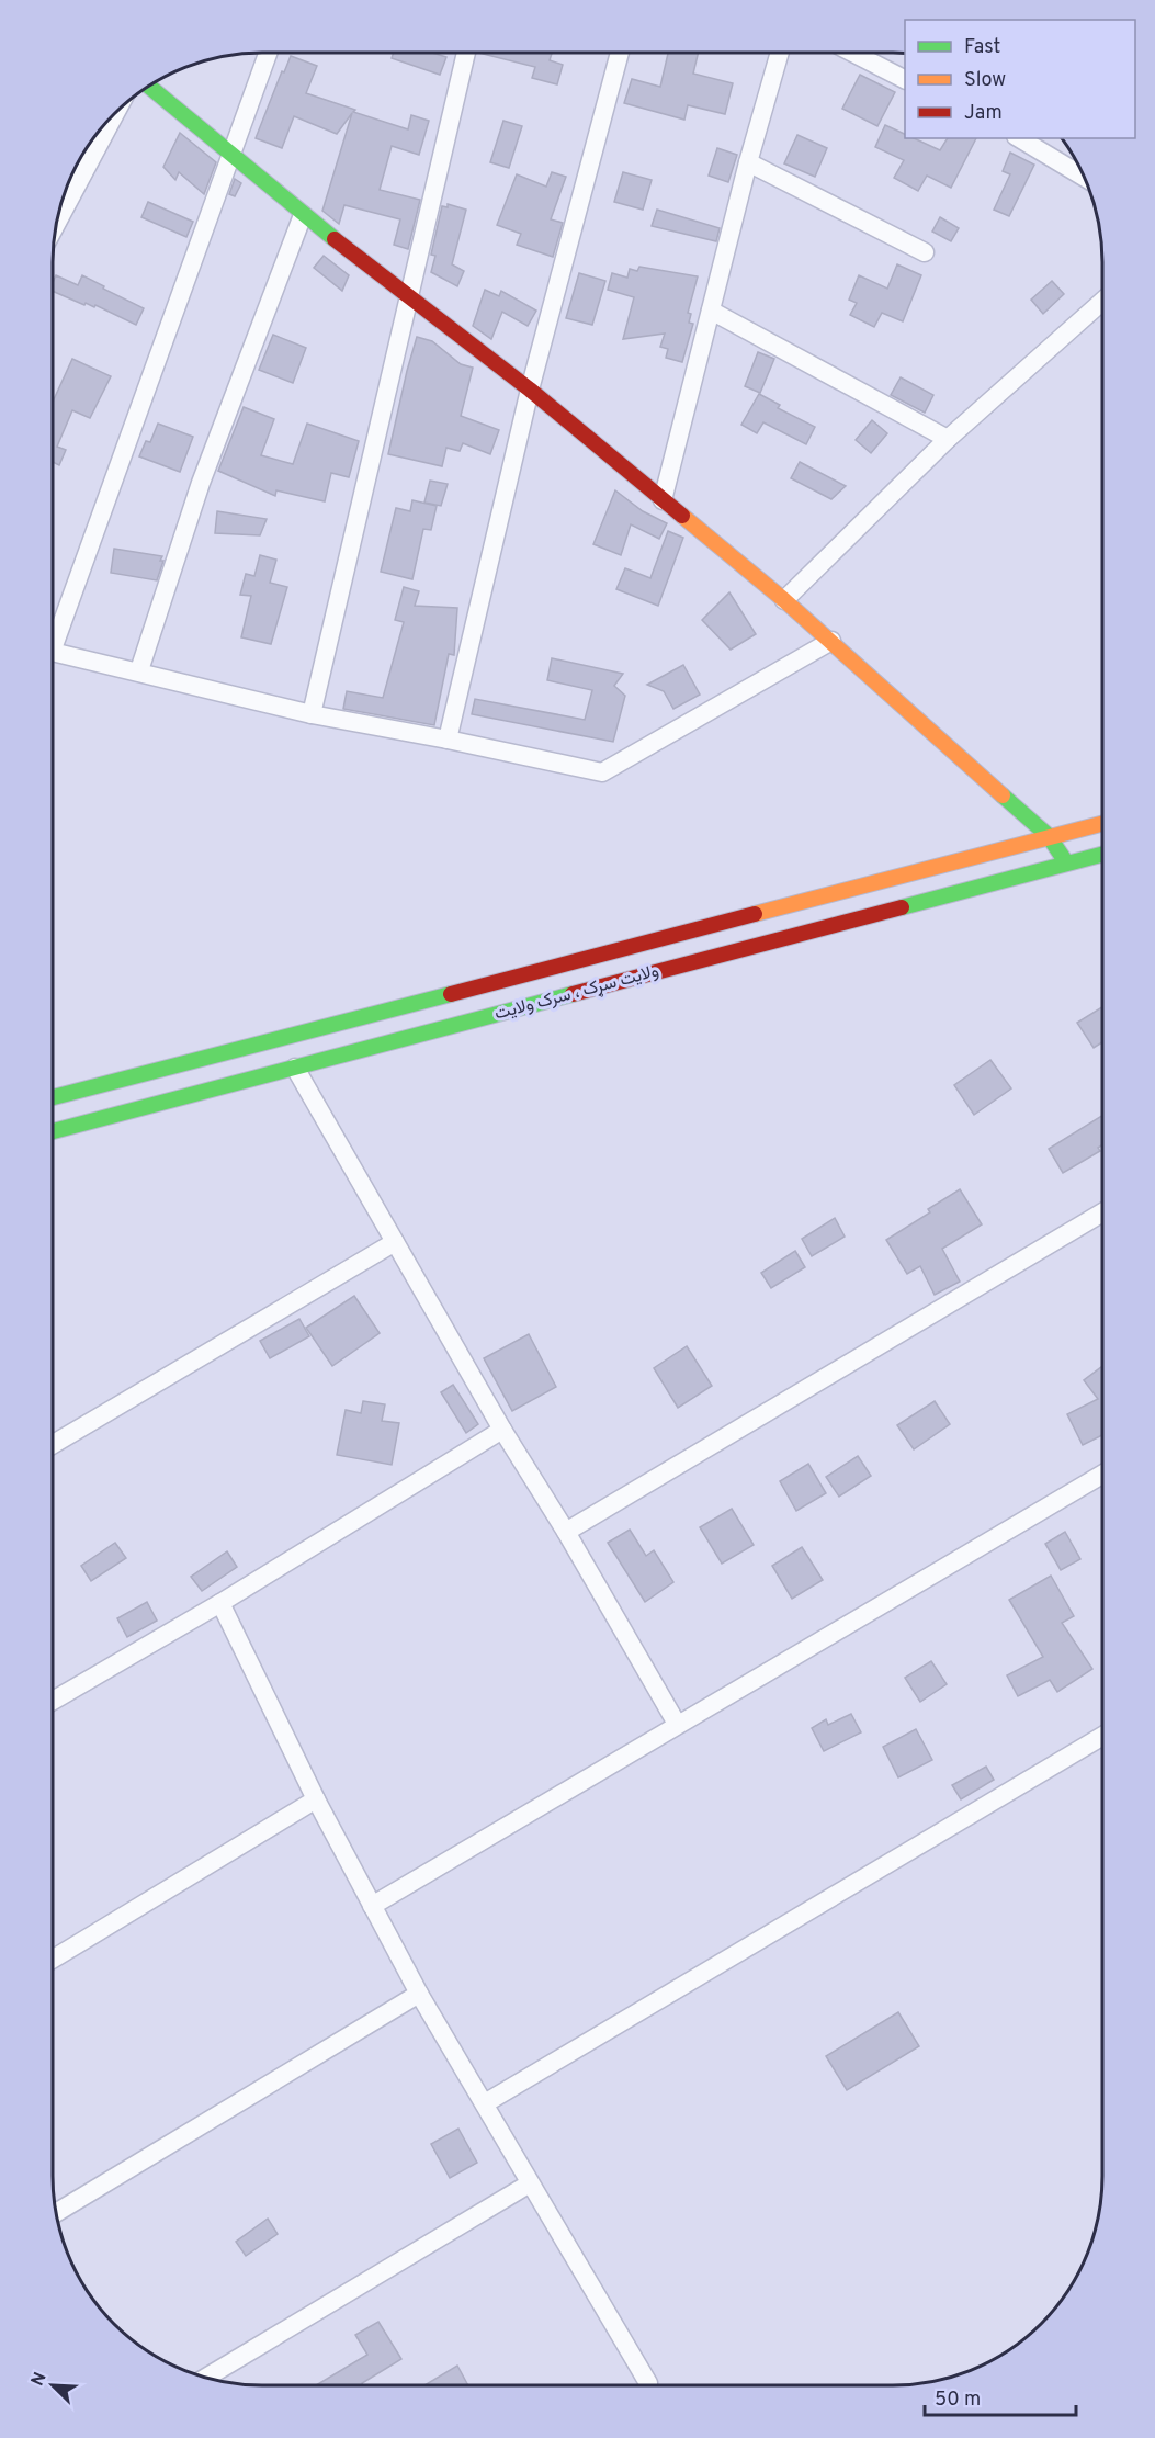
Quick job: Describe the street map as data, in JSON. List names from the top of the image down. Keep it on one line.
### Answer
{"streets":{"main road":["ولایت سړک ، سرک ولایت"]},"legend":["Fast","Slow","Jam"],"scale_bar":"50 m","north":"top left"}
